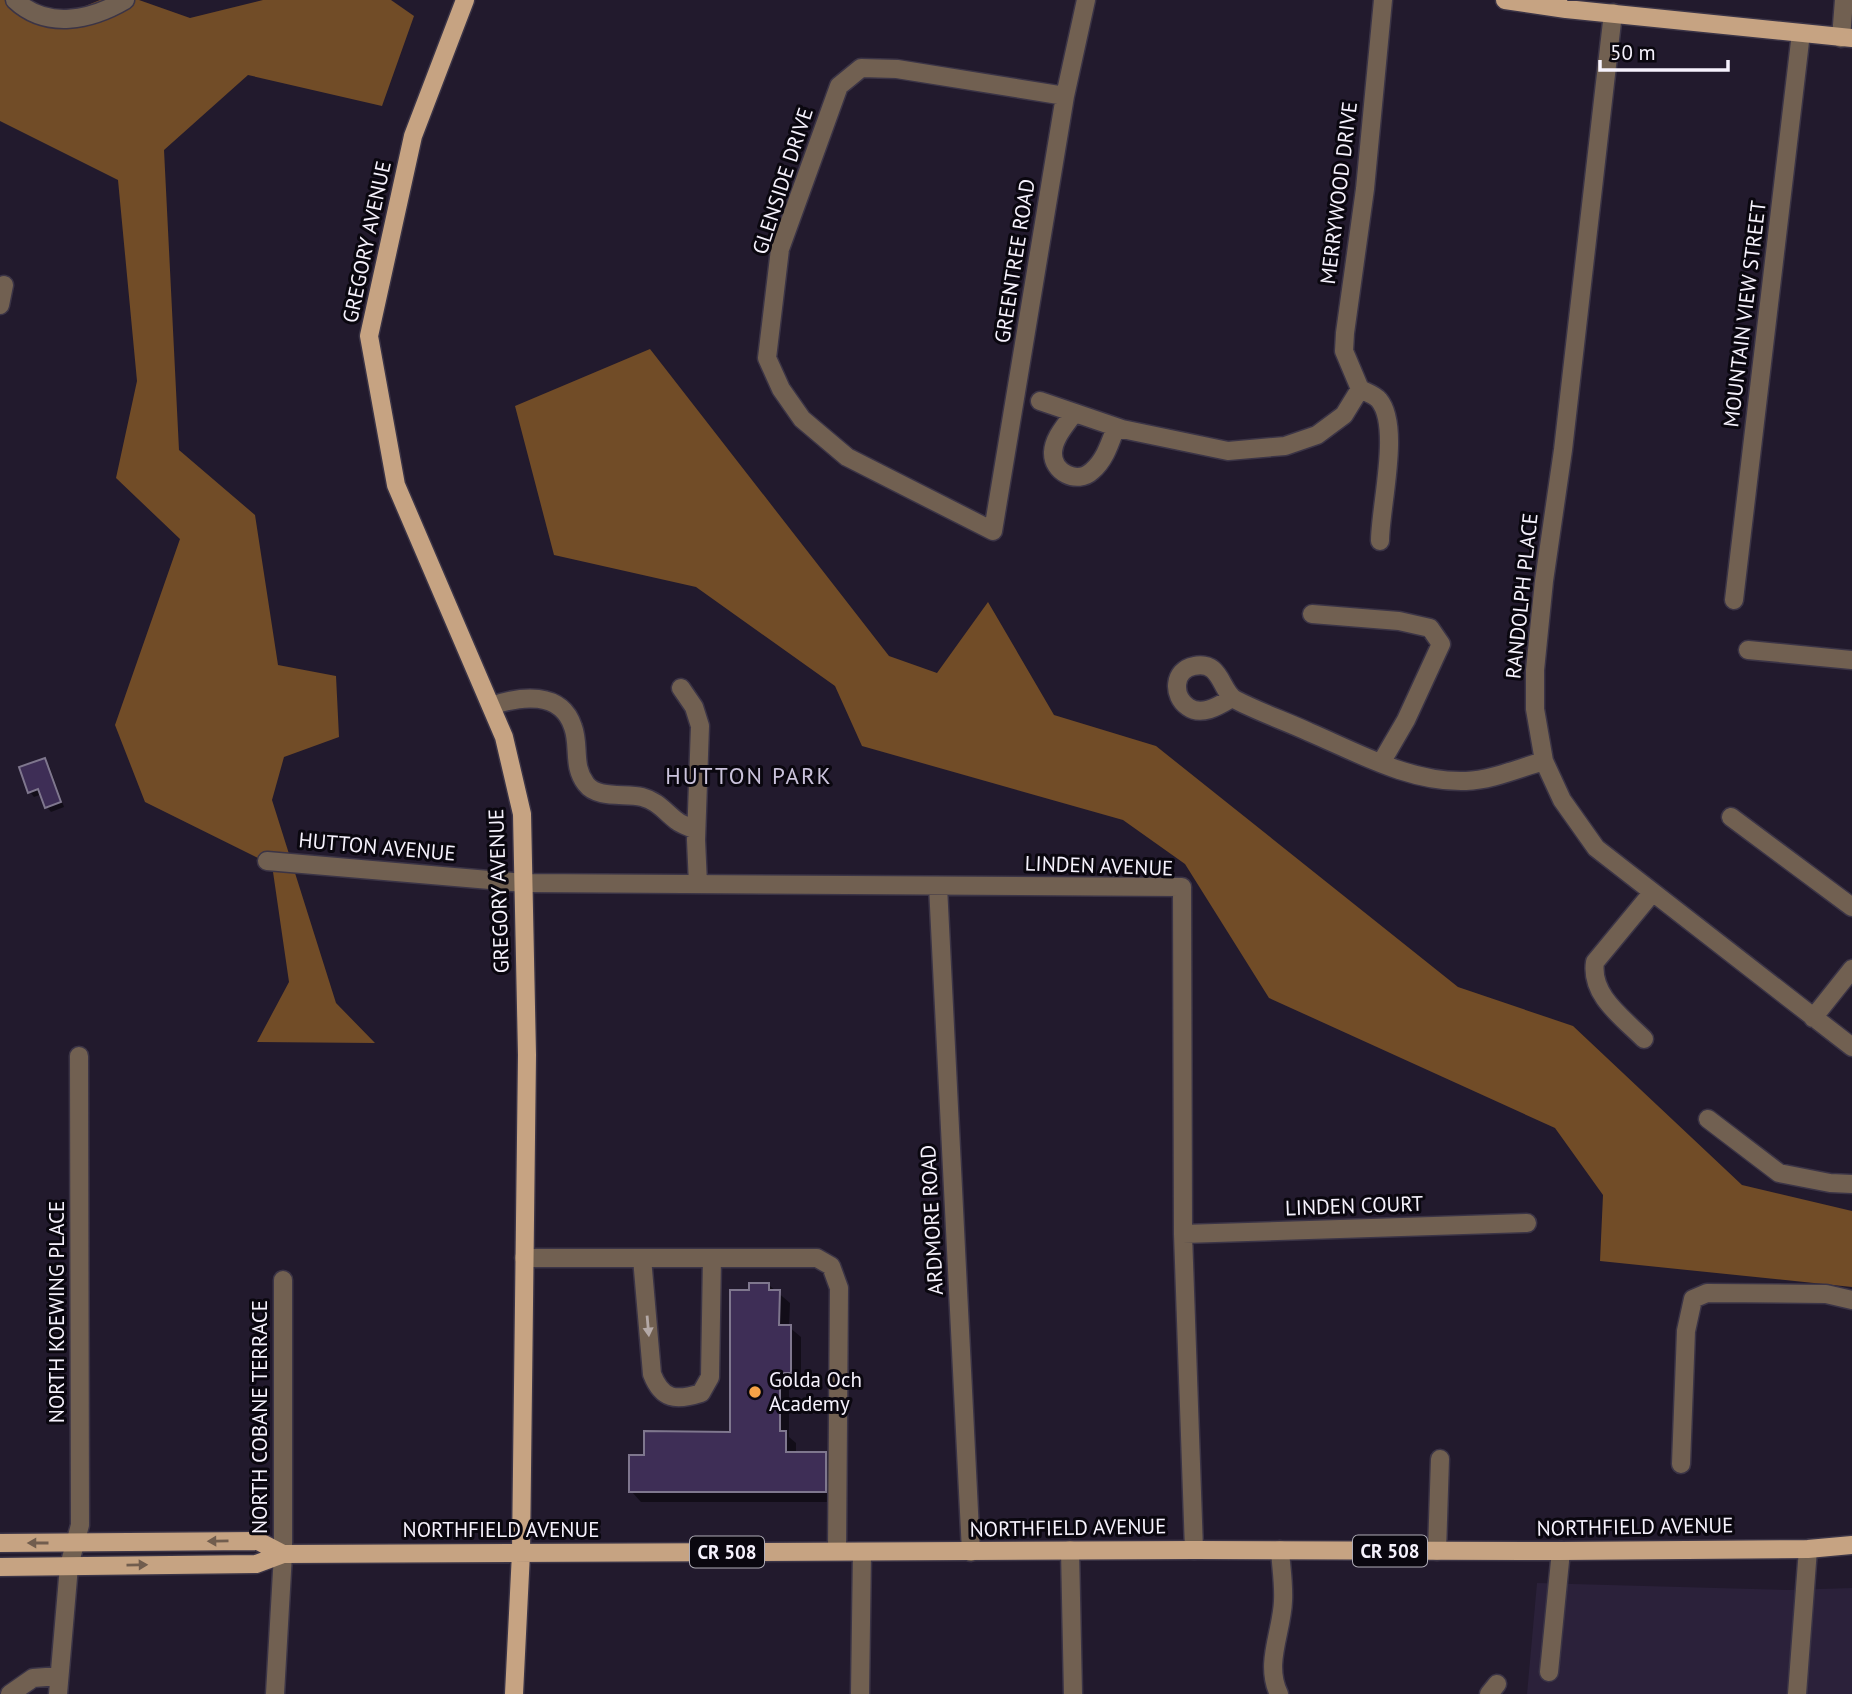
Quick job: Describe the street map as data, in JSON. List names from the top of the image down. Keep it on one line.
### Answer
{"streets":{"main road":["GREGORY AVENUE","NORTHFIELD AVENUE","CR 508"],"street":["GLENSIDE DRIVE","MERRYWOOD DRIVE","GREENTREE ROAD","MOUNTAIN VIEW STREET","RANDOLPH PLACE","HUTTON AVENUE","LINDEN AVENUE","LINDEN COURT","ARDMORE ROAD","NORTH KOEWING PLACE","NORTH COBANE TERRACE"]},"crossings":[["GLENSIDE DRIVE","GREENTREE ROAD"],["GREGORY AVENUE","HUTTON AVENUE"],["GREGORY AVENUE","LINDEN AVENUE"],["GREGORY AVENUE","NORTHFIELD AVENUE"],["HUTTON AVENUE","LINDEN AVENUE"],["LINDEN AVENUE","LINDEN COURT"],["LINDEN AVENUE","ARDMORE ROAD"],["LINDEN AVENUE","NORTHFIELD AVENUE"],["ARDMORE ROAD","NORTHFIELD AVENUE"],["NORTH KOEWING PLACE","NORTHFIELD AVENUE"],["NORTH COBANE TERRACE","NORTHFIELD AVENUE"]],"districts":["HUTTON PARK"],"places":["Golda Och Academy"],"scale_bar":"50 m"}
